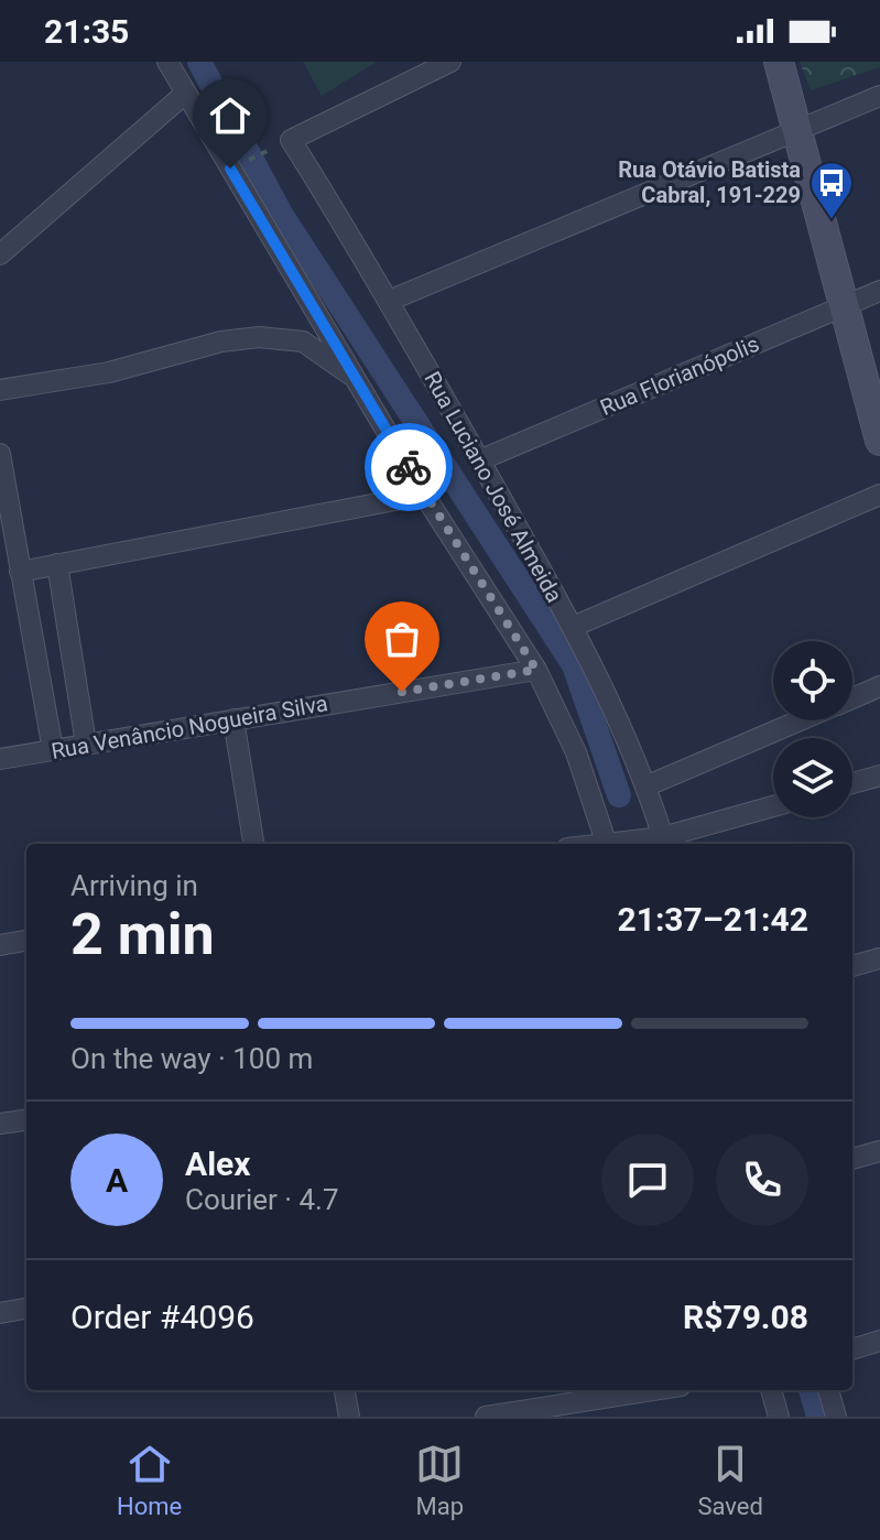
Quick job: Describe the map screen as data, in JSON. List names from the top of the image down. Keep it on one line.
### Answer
{"streets":{"street":["Rua Florianópolis","Rua Luciano José Almeida","Rua Venâncio Nogueira Silva"]},"crossings":[["Rua Florianópolis","Rua Luciano José Almeida"]],"places":{"bus stop":["Rua Otávio Batista Cabral, 191-229"]},"page":{"status":"21:35","heading":["2 min","Arriving in","21:37–21:42"],"panel":["Alex","Courier · 4.7","Order #4096","R$79.08"],"bar":"On the way · 100 m","round":"A","tabs":["Home","Map","Saved"]}}
